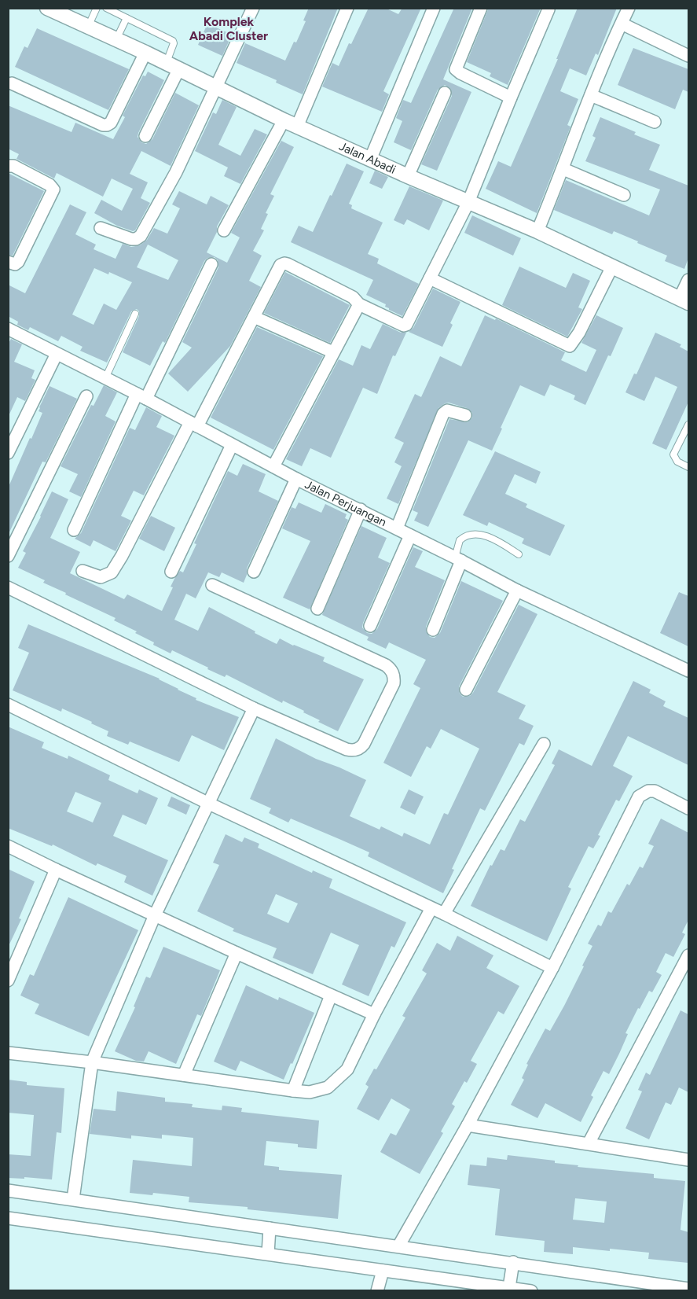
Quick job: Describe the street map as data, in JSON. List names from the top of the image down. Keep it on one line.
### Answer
{"streets":{"street":["Jalan Abadi","Jalan Perjuangan"]},"districts":["Komplek Abadi Cluster"]}
